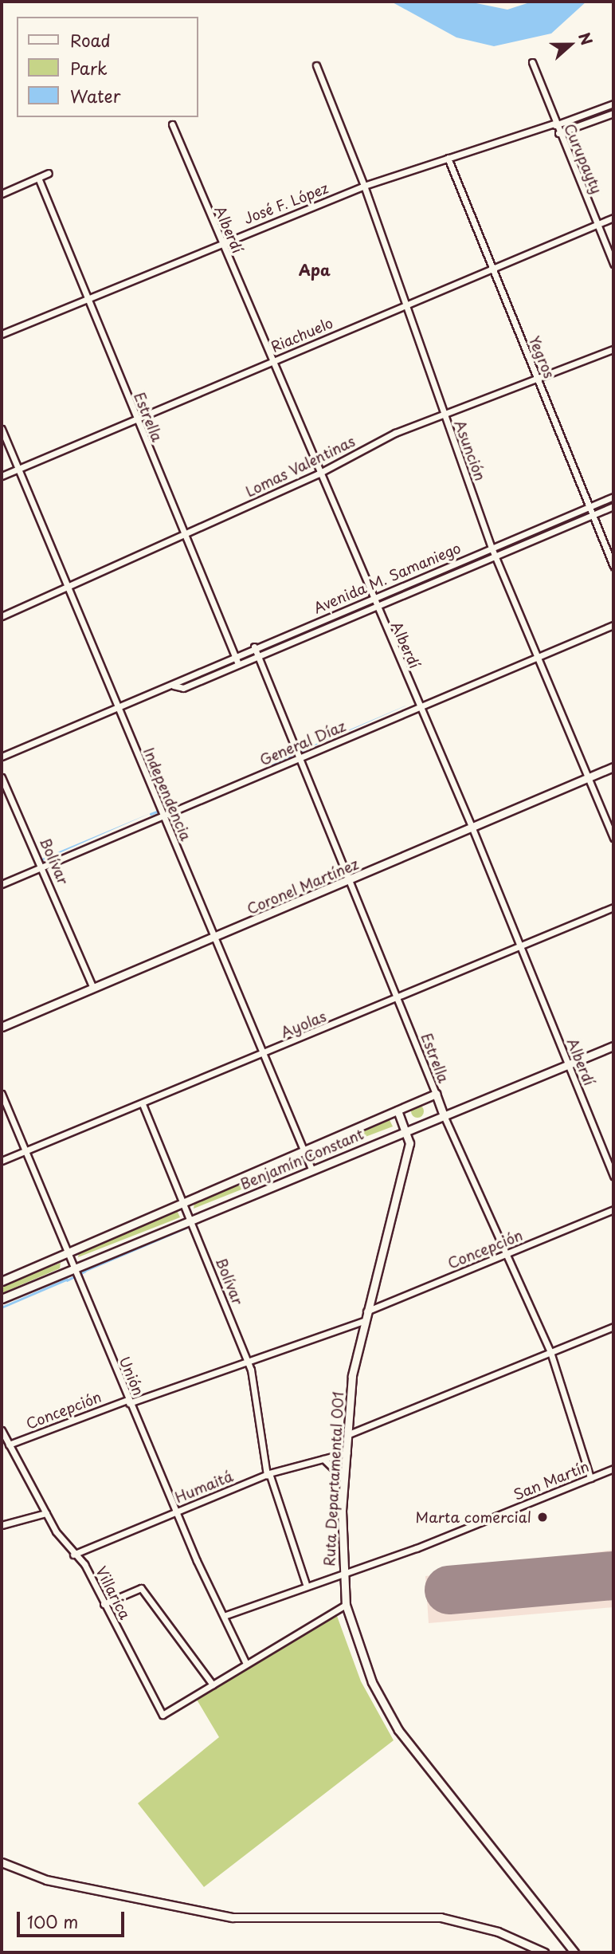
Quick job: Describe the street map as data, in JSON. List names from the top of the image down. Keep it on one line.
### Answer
{"streets":{"street":["Curupayty","José F. López","Alberdí","Riachuelo","Yegros","Estrella","Asunción","Lomas Valentinas","Avenida M. Samaniego","General Díaz","Independencia","Bolívar","Coronel Martínez","Ayolas","Benjamín Constant","Concepción","Unión","Ruta Departamental 001","San Martín","Humaitá","Villarica"]},"crossings":[["Curupayty","José F. López"],["Curupayty","Riachuelo"],["José F. López","Alberdí"],["José F. López","Yegros"],["José F. López","Estrella"],["José F. López","Asunción"],["Alberdí","Riachuelo"],["Alberdí","Lomas Valentinas"],["Alberdí","Avenida M. Samaniego"],["Alberdí","General Díaz"],["Alberdí","Coronel Martínez"],["Alberdí","Ayolas"],["Alberdí","Benjamín Constant"],["Riachuelo","Yegros"],["Riachuelo","Estrella"],["Riachuelo","Asunción"],["Riachuelo","Independencia"],["Yegros","Lomas Valentinas"],["Yegros","Avenida M. Samaniego"],["Estrella","Lomas Valentinas"],["Estrella","Avenida M. Samaniego"],["Estrella","General Díaz"],["Estrella","Coronel Martínez"],["Estrella","Ayolas"],["Estrella","Benjamín Constant"],["Estrella","Concepción"],["Estrella","San Martín"],["Asunción","Lomas Valentinas"],["Asunción","Avenida M. Samaniego"],["Asunción","General Díaz"],["Asunción","Coronel Martínez"],["Lomas Valentinas","Independencia"],["Avenida M. Samaniego","Independencia"],["General Díaz","Independencia"],["General Díaz","Bolívar"],["Independencia","Coronel Martínez"],["Independencia","Ayolas"],["Independencia","Benjamín Constant"],["Bolívar","Coronel Martínez"],["Bolívar","Ayolas"],["Bolívar","Benjamín Constant"],["Bolívar","Concepción"],["Bolívar","San Martín"],["Bolívar","Humaitá"],["Ayolas","Unión"],["Benjamín Constant","Unión"],["Benjamín Constant","Ruta Departamental 001"],["Concepción","Unión"],["Concepción","Ruta Departamental 001"],["Concepción","Villarica"],["Unión","San Martín"],["Unión","Humaitá"],["Ruta Departamental 001","San Martín"],["Ruta Departamental 001","Humaitá"],["Humaitá","Villarica"]],"districts":["Apa"],"places":["Marta comercial"],"legend":["Road","Park","Water"],"scale_bar":"100 m","north":"right"}
